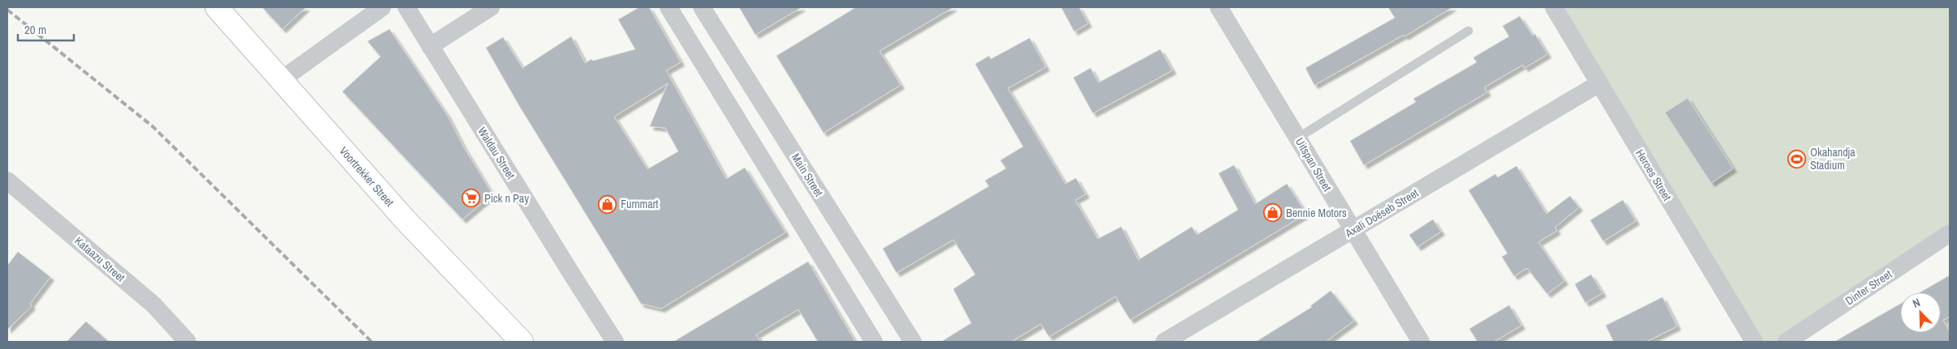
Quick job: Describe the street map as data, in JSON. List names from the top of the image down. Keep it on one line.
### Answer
{"streets":{"main road":["Voortrekker Street"],"street":["Waldau Street","Uitspan Street","Main Street","Heroes Street","Axali Doëseb Street","Kataazu Street","Dinter Street"]},"crossings":[["Uitspan Street","Axali Doëseb Street"],["Heroes Street","Axali Doëseb Street"]],"places":{"sports":["Okahandja Stadium"],"supermarket":["Pick n Pay"],"shop":["Furnmart","Bennie Motors"]},"scale_bar":"20 m","north":"top left"}
